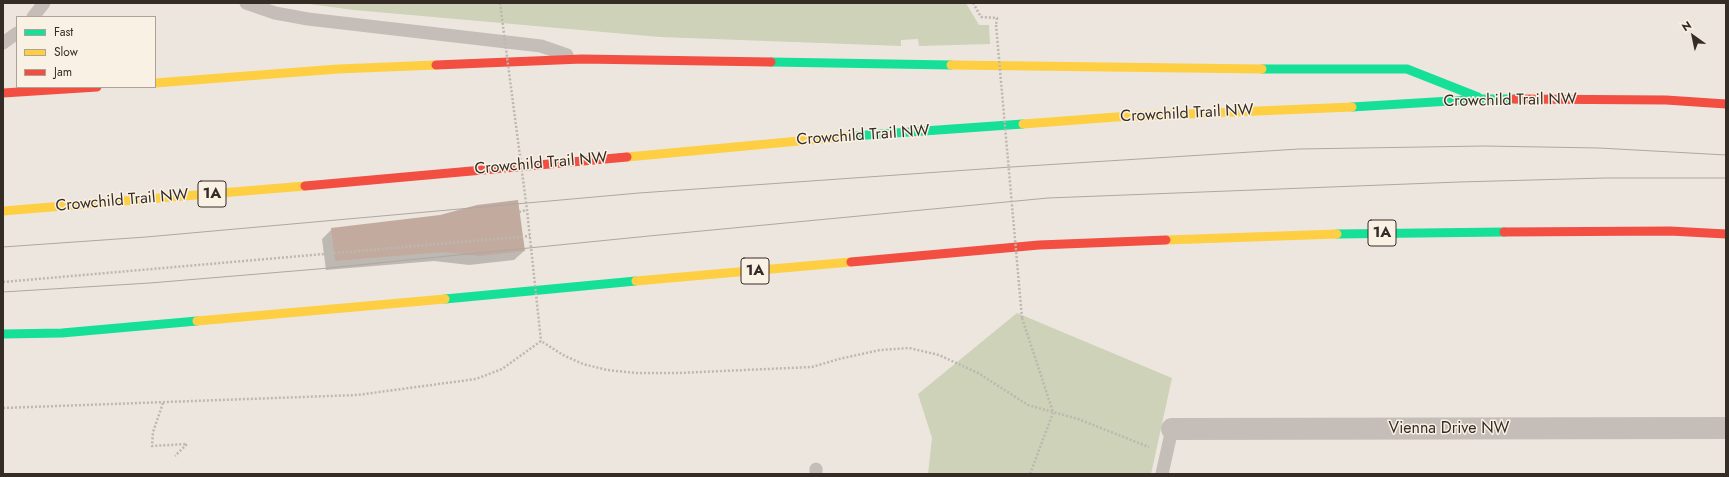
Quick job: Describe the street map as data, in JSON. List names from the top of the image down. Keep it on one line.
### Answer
{"streets":{"highway":["Crowchild Trail NW","1A"],"street":["Vienna Drive NW"]},"legend":["Fast","Slow","Jam"],"north":"top left"}
